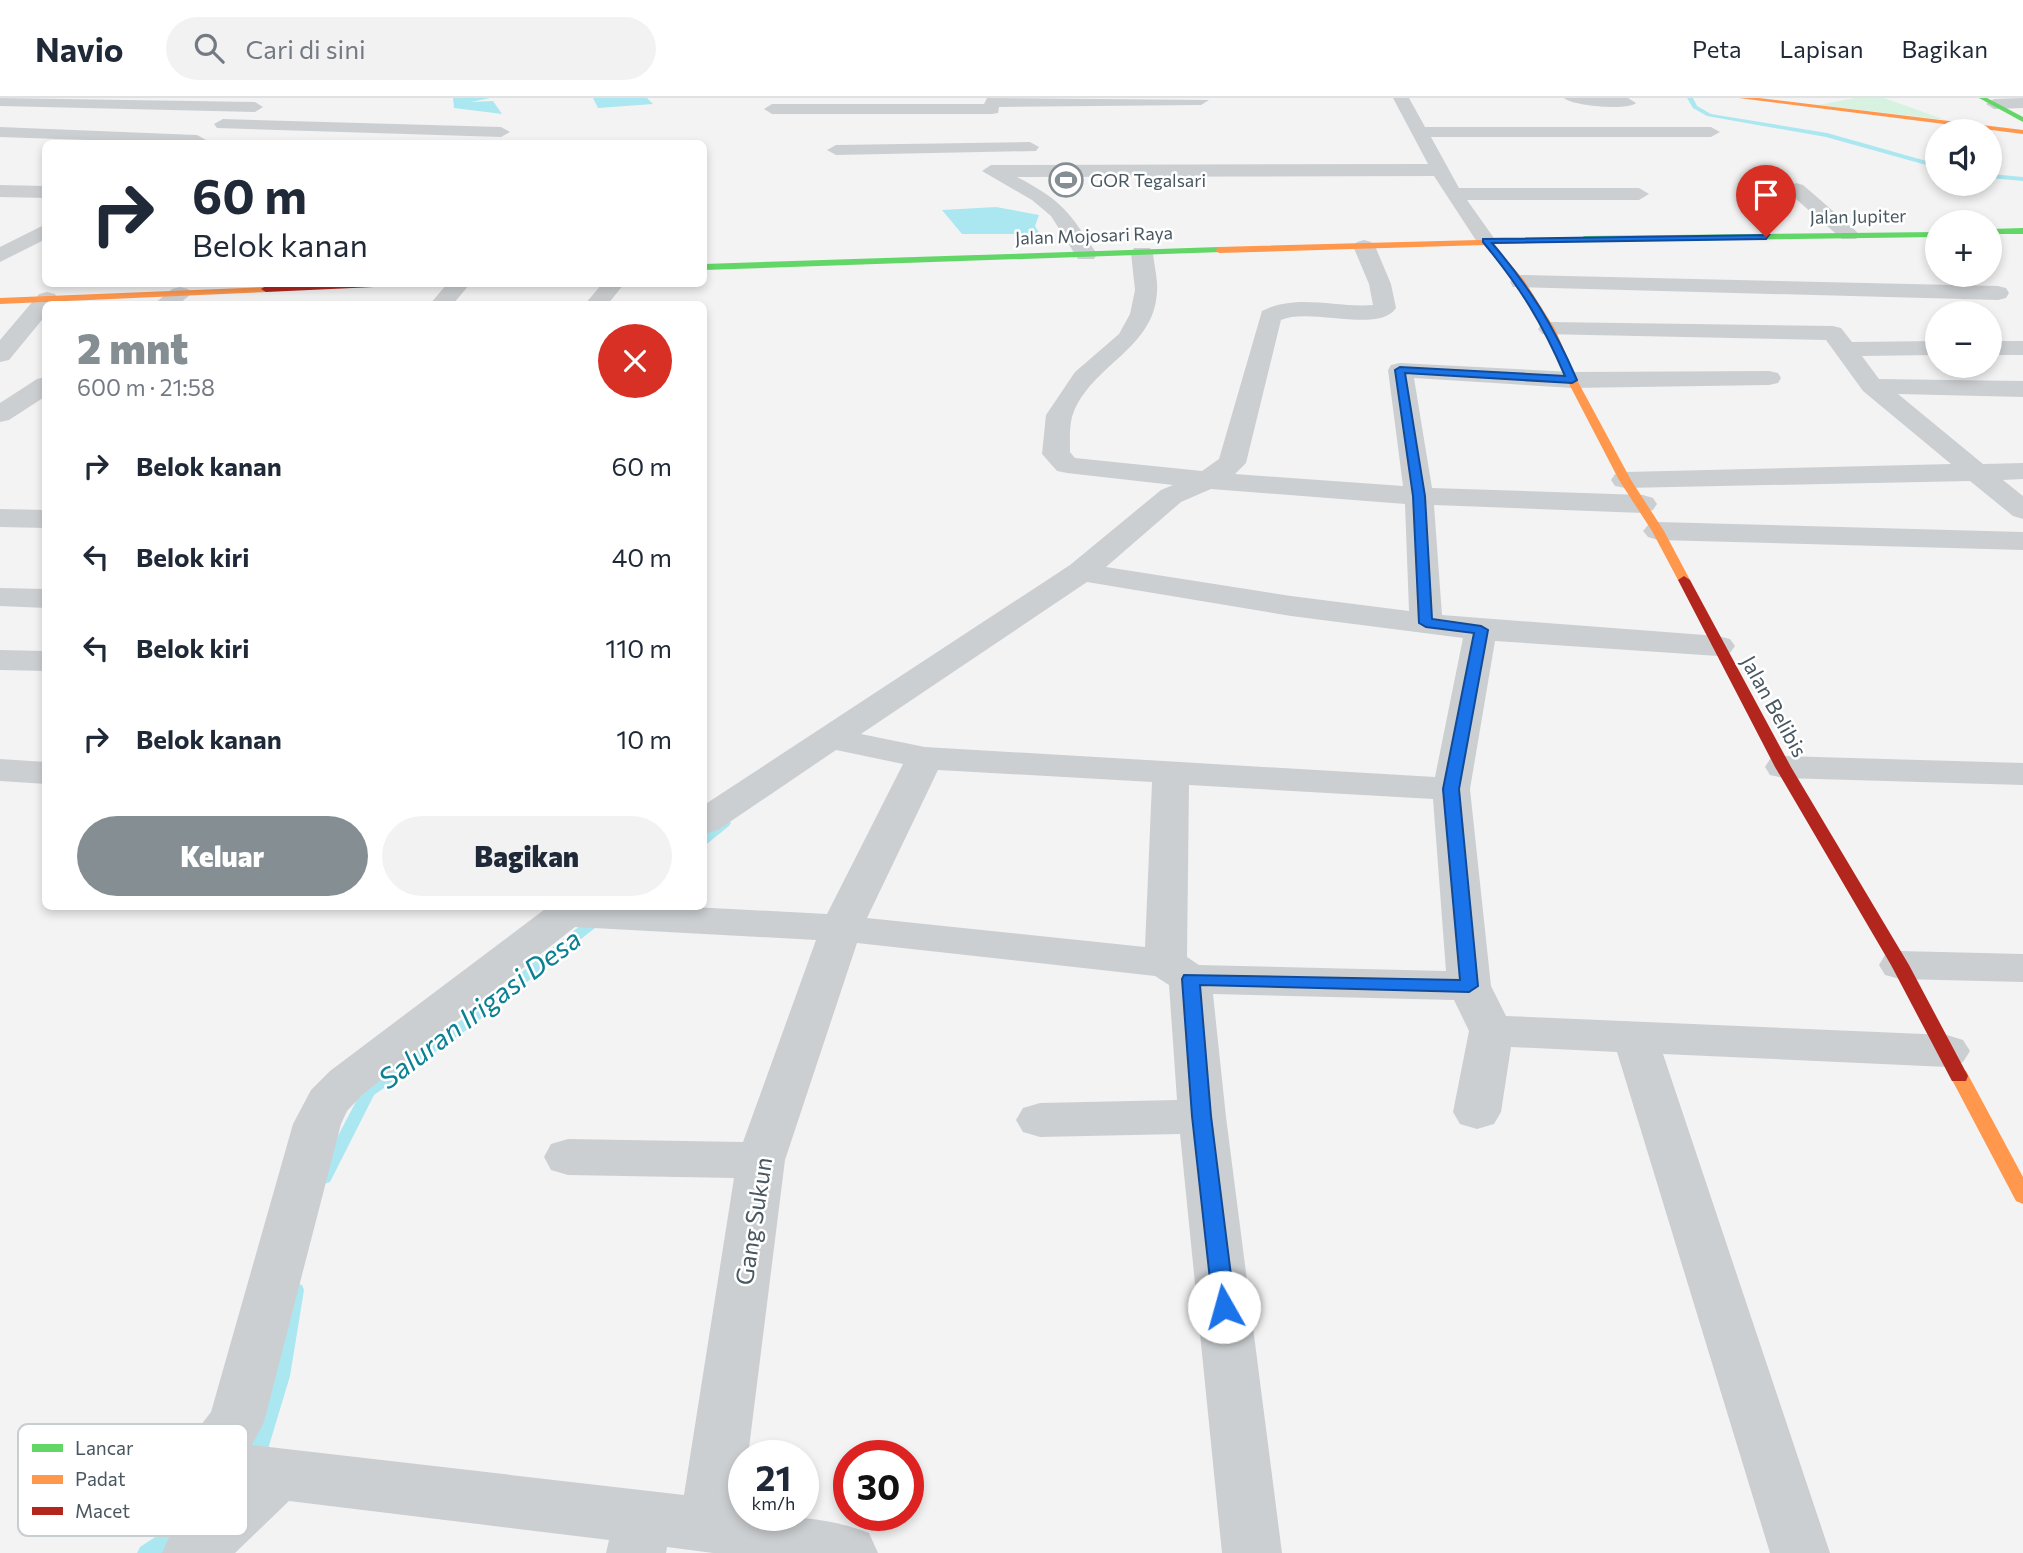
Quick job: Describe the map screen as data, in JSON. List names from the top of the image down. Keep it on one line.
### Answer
{"streets":{"main road":["Jalan Jupiter","Jalan Mojosari Raya","Jalan Belibis"],"street":["Gang Sukun"]},"crossings":[["Jalan Jupiter","Jalan Mojosari Raya"],["Jalan Jupiter","Jalan Belibis"],["Jalan Mojosari Raya","Jalan Belibis"]],"water":["Saluran Irigasi Desa"],"places":{"sports":["GOR Tegalsari"]},"legend":["Lancar","Padat","Macet"],"page":{"header":"Navio","search":"Cari di sini","nav":["Peta","Lapisan","Bagikan"],"map_buttons":["+","−"],"turn":["60 m","Belok kanan"],"heading":["2 mnt","600 m · 21:58"],"list":[{"name":"Belok kanan","value":"60 m"},{"name":"Belok kiri","value":"40 m"},{"name":"Belok kiri","value":"110 m"},{"name":"Belok kanan","value":"10 m"}],"buttons":["Keluar","Bagikan"],"speed":"21 km/h","limit":"30"}}
